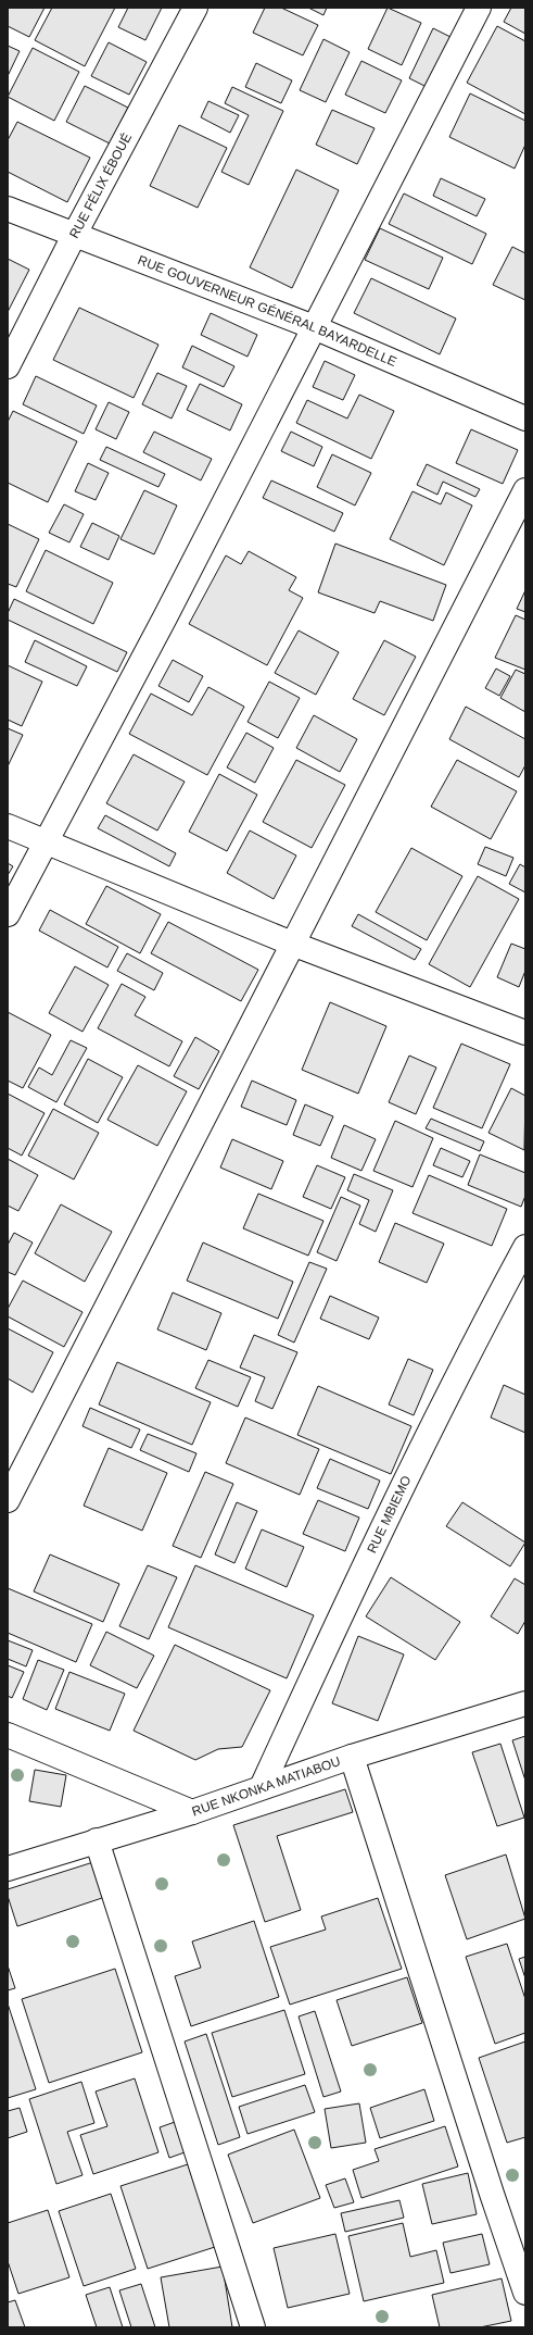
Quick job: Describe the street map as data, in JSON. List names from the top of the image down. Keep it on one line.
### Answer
{"streets":{"street":["RUE FÉLIX ÉBOUÉ","RUE GOUVERNEUR GÉNÉRAL BAYARDELLE","RUE MBIEMO","RUE NKONKA MATIABOU"]},"crossings":[["RUE FÉLIX ÉBOUÉ","RUE GOUVERNEUR GÉNÉRAL BAYARDELLE"],["RUE MBIEMO","RUE NKONKA MATIABOU"]]}
